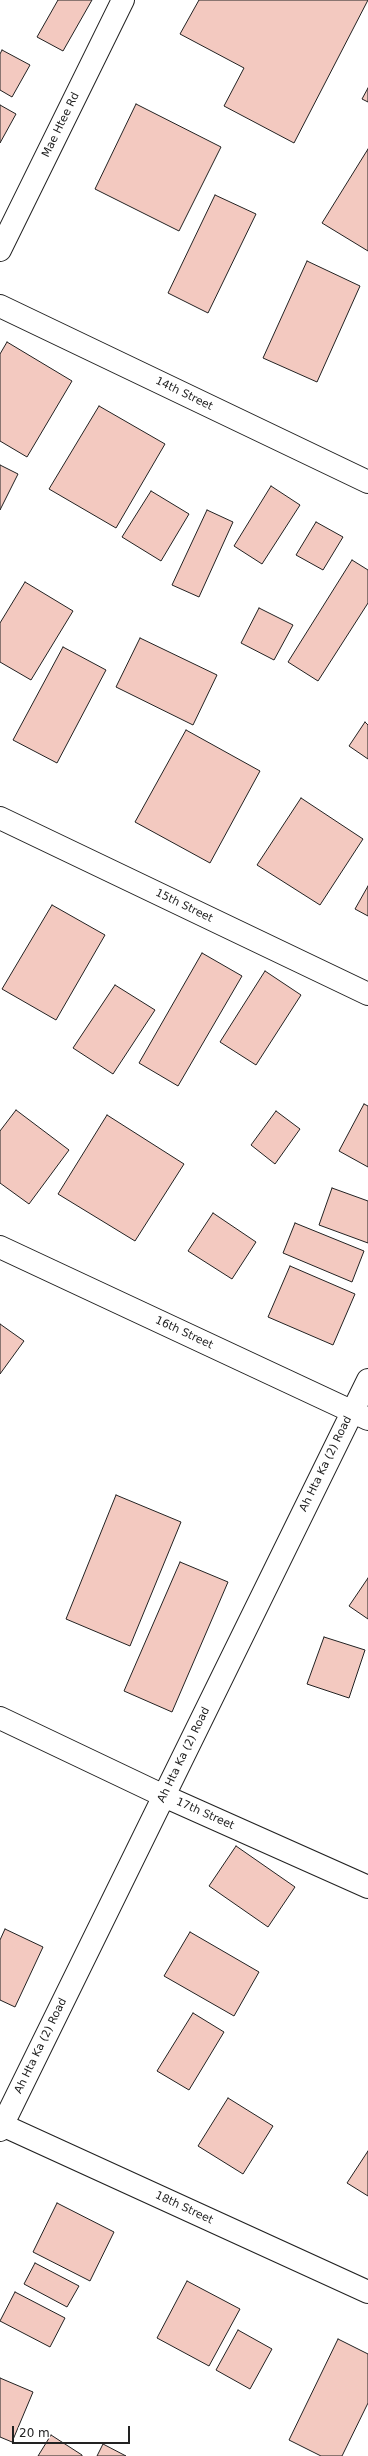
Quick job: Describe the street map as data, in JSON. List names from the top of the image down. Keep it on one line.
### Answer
{"streets":{"street":["Mae Htee Rd","14th Street","15th Street","16th Street","Ah Hta Ka (2) Road","17th Street","18th Street"]},"crossings":[["16th Street","Ah Hta Ka (2) Road"],["Ah Hta Ka (2) Road","17th Street"],["Ah Hta Ka (2) Road","18th Street"]],"scale_bar":"20 m"}
